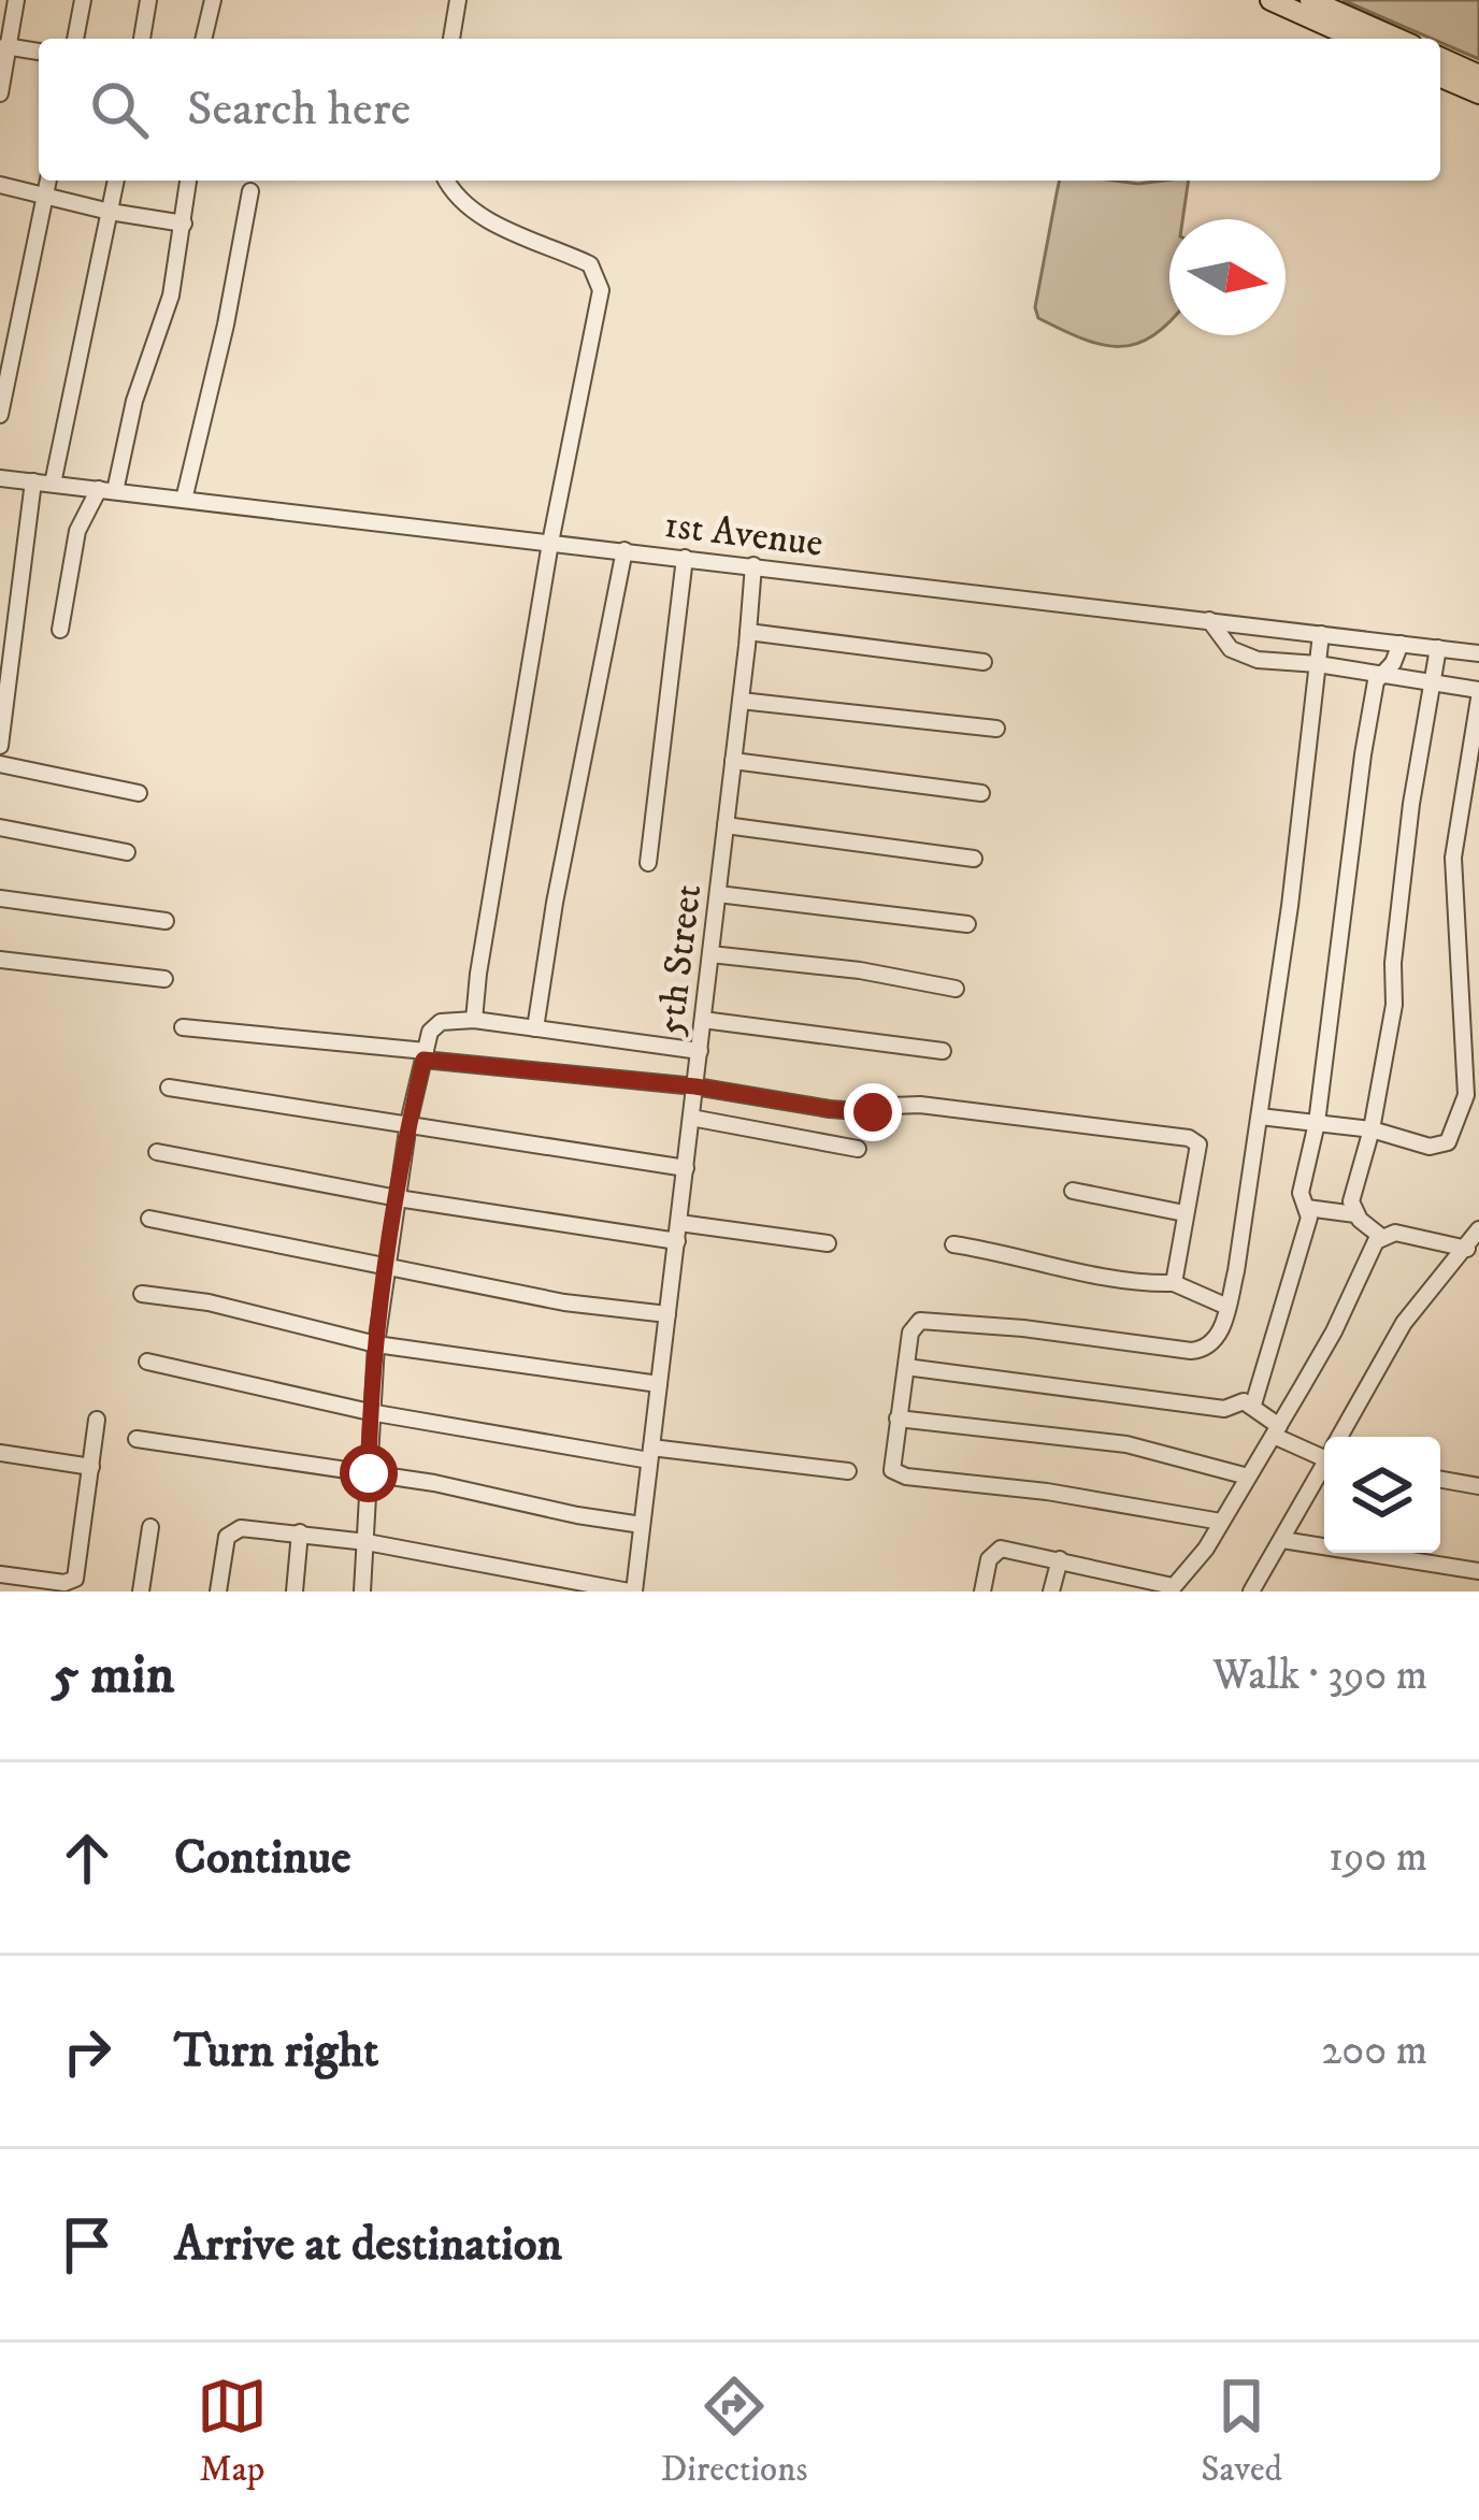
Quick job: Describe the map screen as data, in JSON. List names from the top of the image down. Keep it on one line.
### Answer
{"streets":{"street":["1st Avenue","5th Street"]},"crossings":[["1st Avenue","5th Street"]],"north":"right","page":{"search":"Search here","heading":["5 min","Walk · 390 m"],"list":[["Continue","190 m"],["Turn right","200 m"],"Arrive at destination"],"nav":["Map","Directions","Saved"]}}
